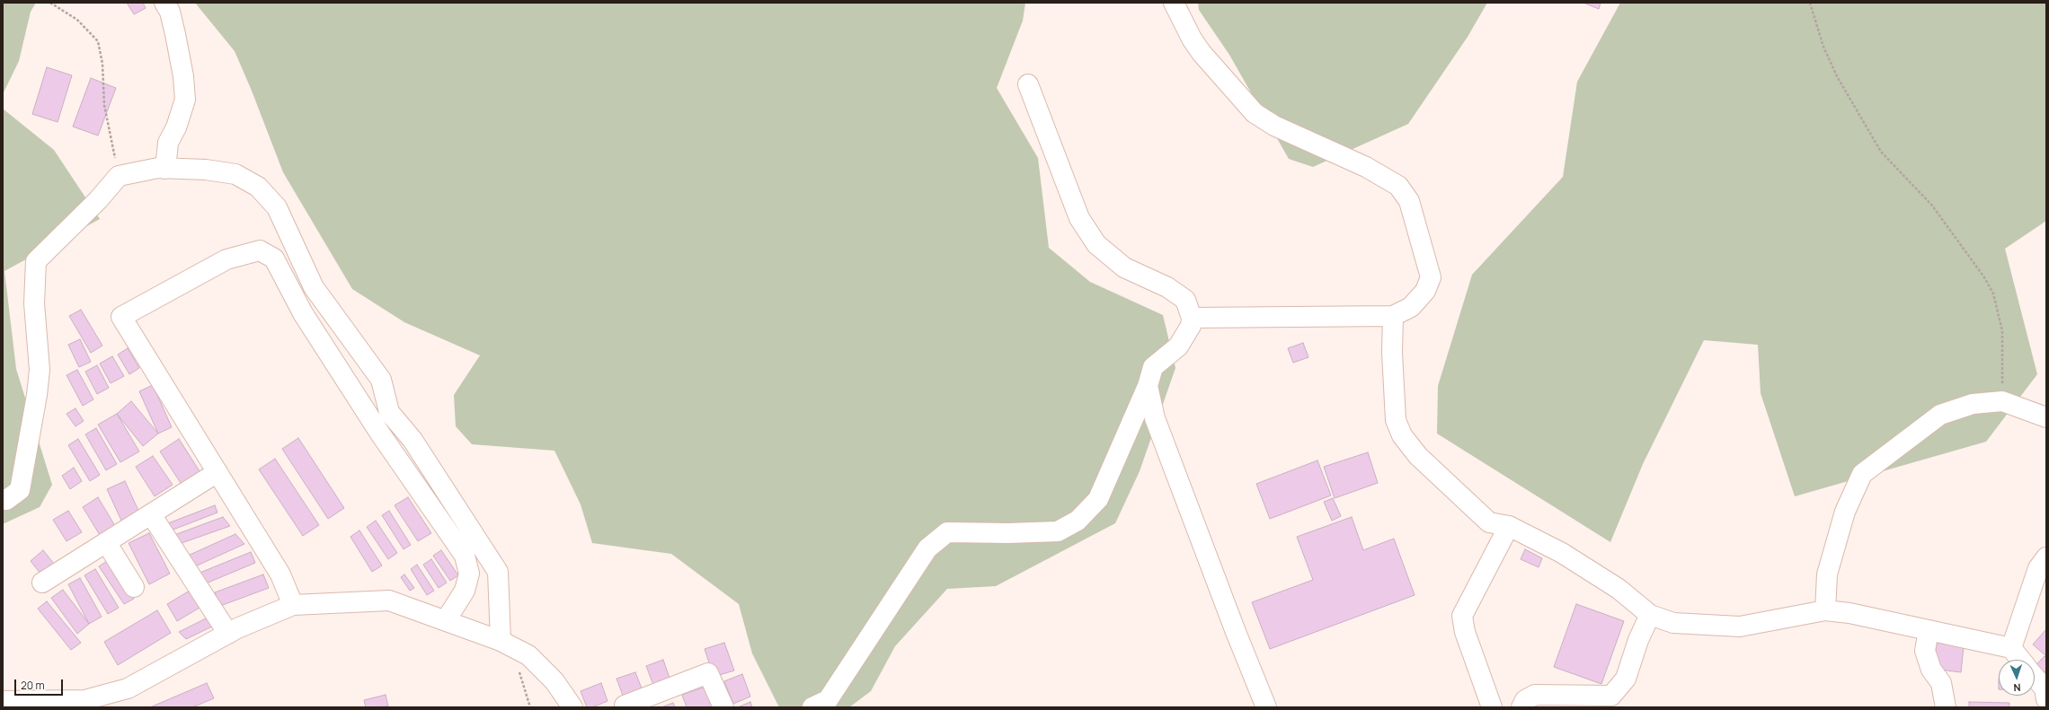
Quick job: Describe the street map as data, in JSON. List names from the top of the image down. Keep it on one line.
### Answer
{"scale_bar":"20 m","north":"bottom"}
